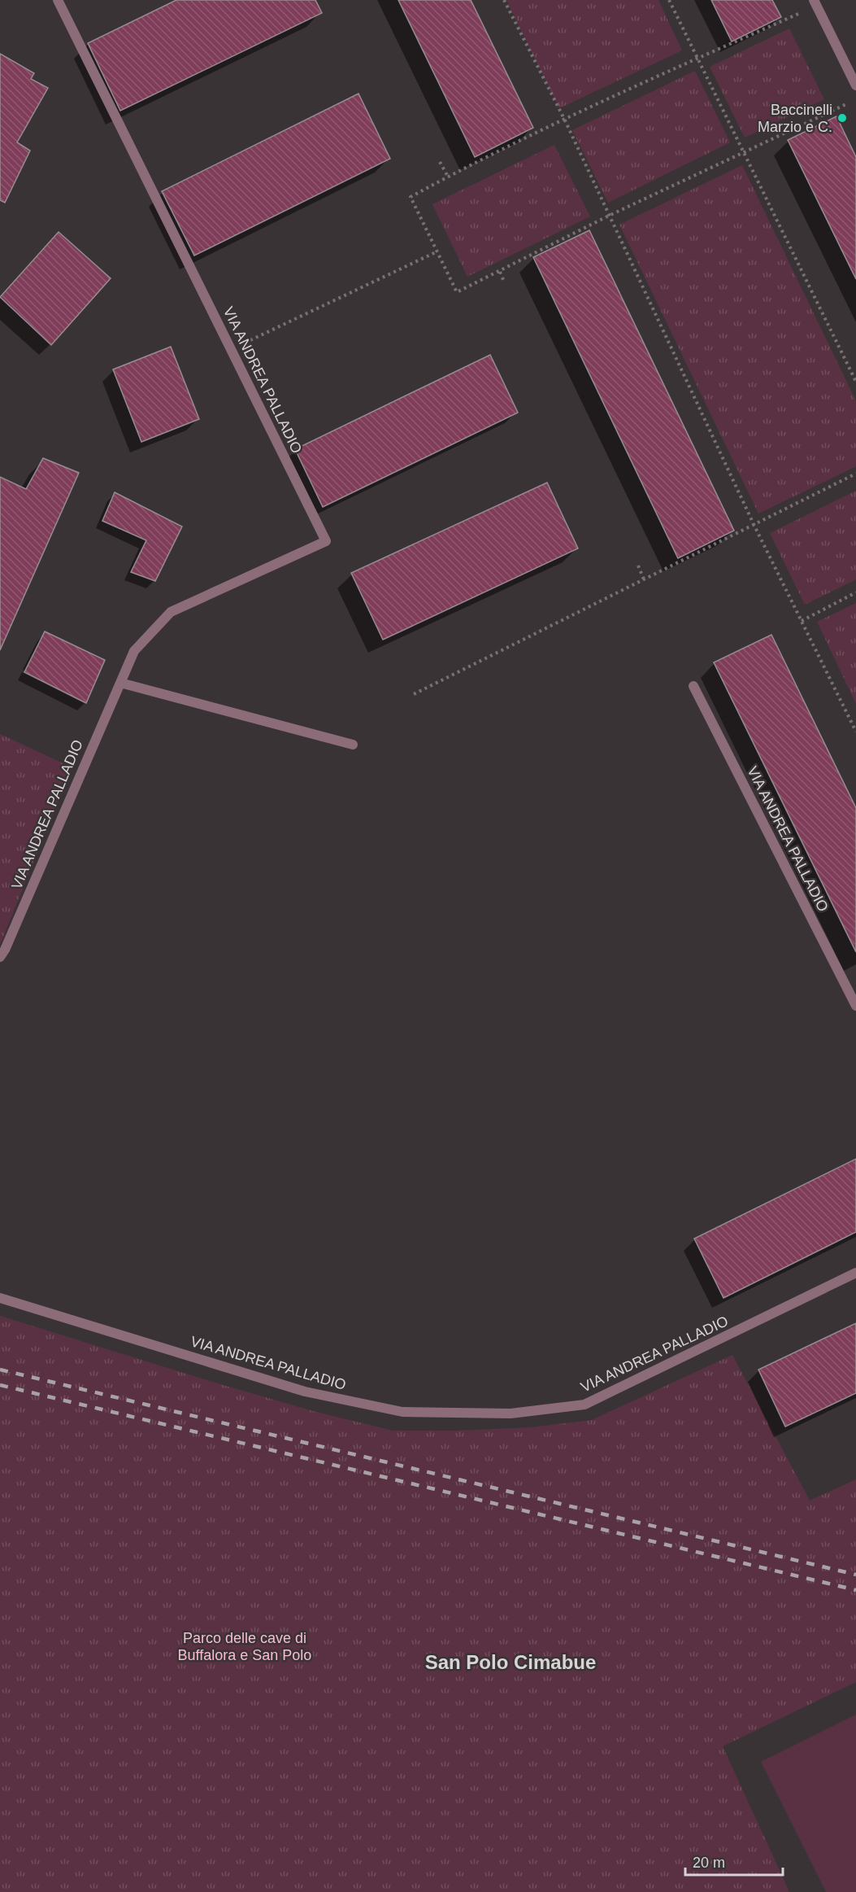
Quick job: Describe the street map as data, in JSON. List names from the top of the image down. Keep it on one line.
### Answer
{"streets":{"street":["VIA ANDREA PALLADIO"]},"districts":["San Polo Cimabue"],"parks":["Parco delle cave di Buffalora e San Polo"],"places":["Baccinelli Marzio e C."],"scale_bar":"20 m"}
